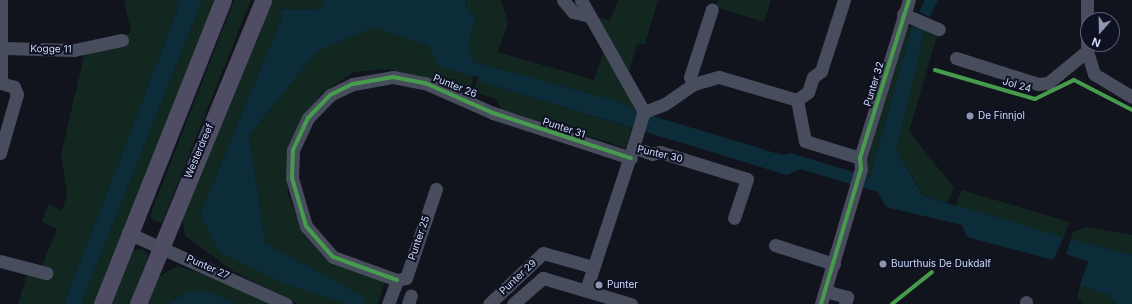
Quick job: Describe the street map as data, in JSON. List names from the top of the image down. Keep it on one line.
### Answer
{"streets":{"main road":["Westerdreef"],"street":["Kogge 11","Punter 32","Jol 24","Punter 26","Punter 31","Punter 30","Punter 25","Punter 27","Punter 29"]},"crossings":[["Punter 26","Punter 31"],["Punter 26","Punter 25"],["Punter 31","Punter 30"],["Westerdreef","Punter 27"],["Punter 30","Punter 29"]],"places":["De Finnjol","Buurthuis De Dukdalf","Punter"],"north":"bottom"}
